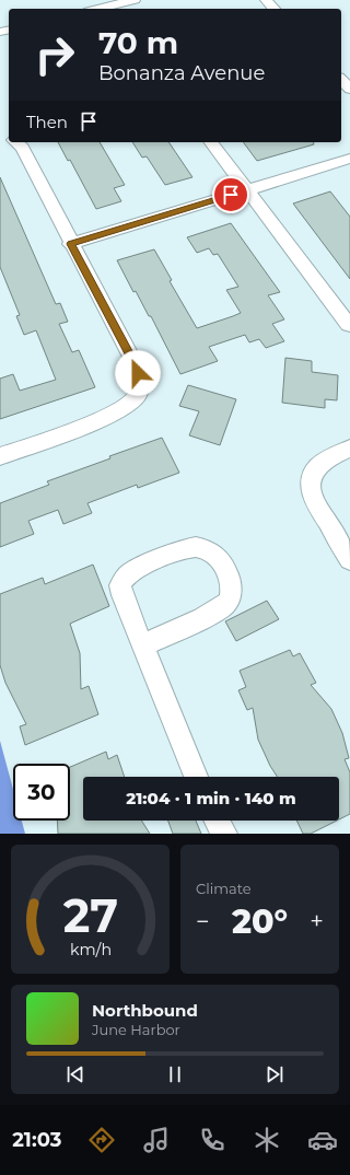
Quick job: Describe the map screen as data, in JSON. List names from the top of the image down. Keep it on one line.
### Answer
{"page":{"turn":["70 m","Bonanza Avenue"],"then":"Then","limit":"30","trip":"21:04 · 1 min · 140 m","tile":"Climate","heat":["−","20°","+"],"song":["Northbound","June Harbor"],"tabs":"21:03","gauge":["27","km/h"]}}
